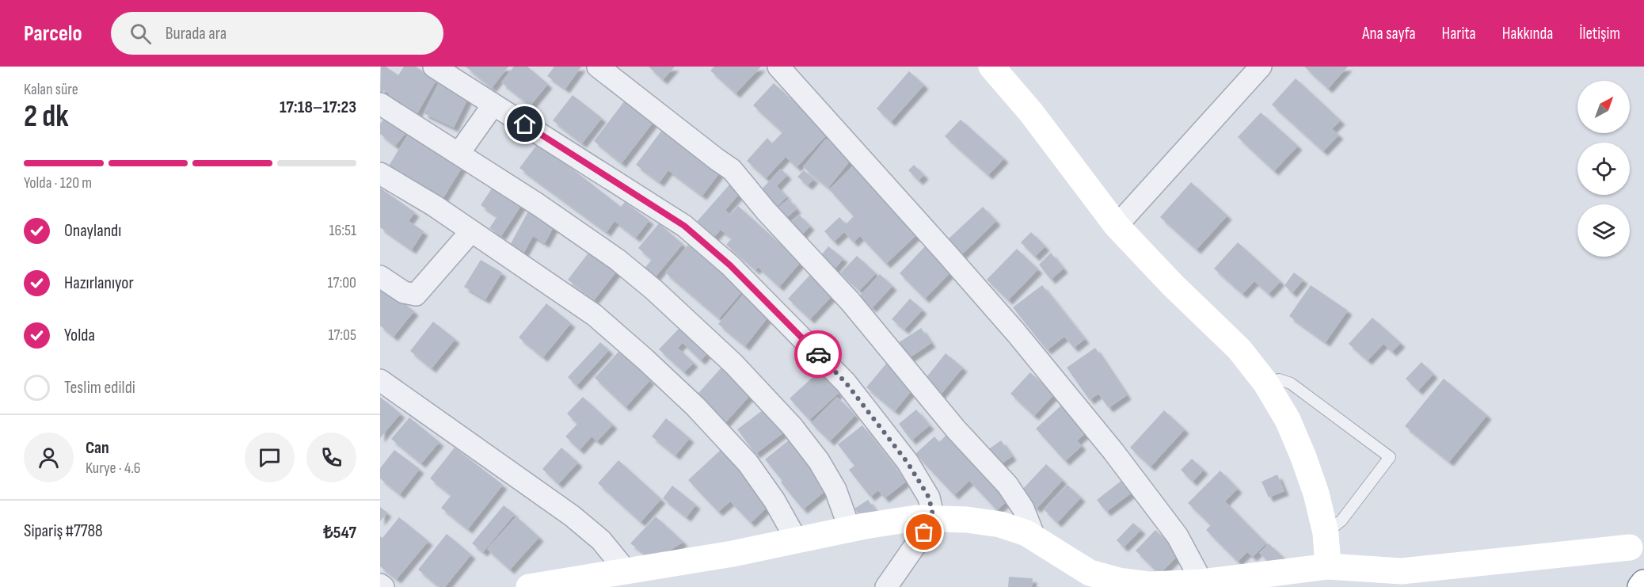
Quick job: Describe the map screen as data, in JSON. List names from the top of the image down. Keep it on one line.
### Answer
{"north":"top right","page":{"header":"Parcelo","search":"Burada ara","nav":["Ana sayfa","Harita","Hakkında","İletişim"],"heading":["2 dk","Kalan süre","17:18–17:23"],"panel":["Can","Kurye · 4.6","Sipariş #7788","₺547"],"bar":"Yolda · 120 m","list":[["Onaylandı","16:51"],["Hazırlanıyor","17:00"],["Yolda","17:05"],"Teslim edildi"]}}
